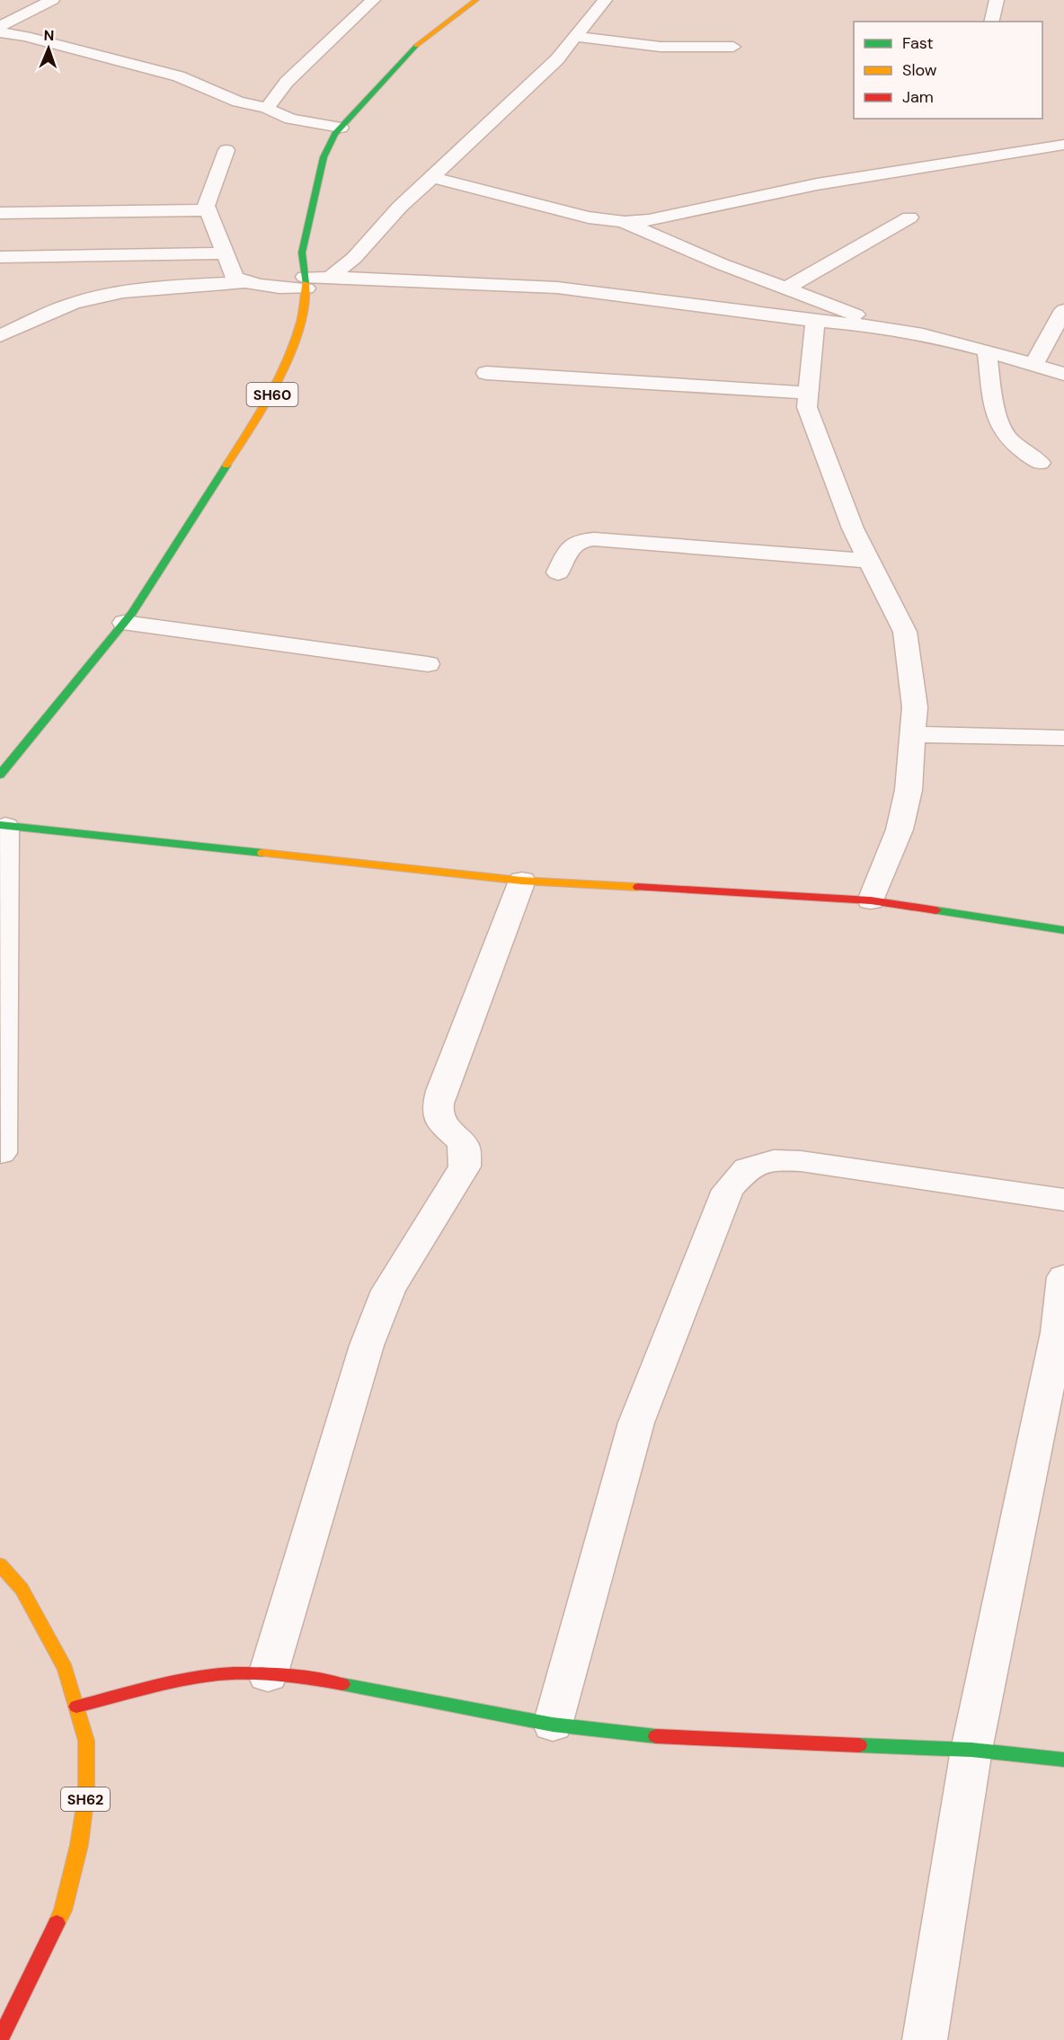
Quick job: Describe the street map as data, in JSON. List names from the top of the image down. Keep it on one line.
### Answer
{"streets":{"main road":["SH60","SH62"]},"legend":["Fast","Slow","Jam"],"north":"top"}
